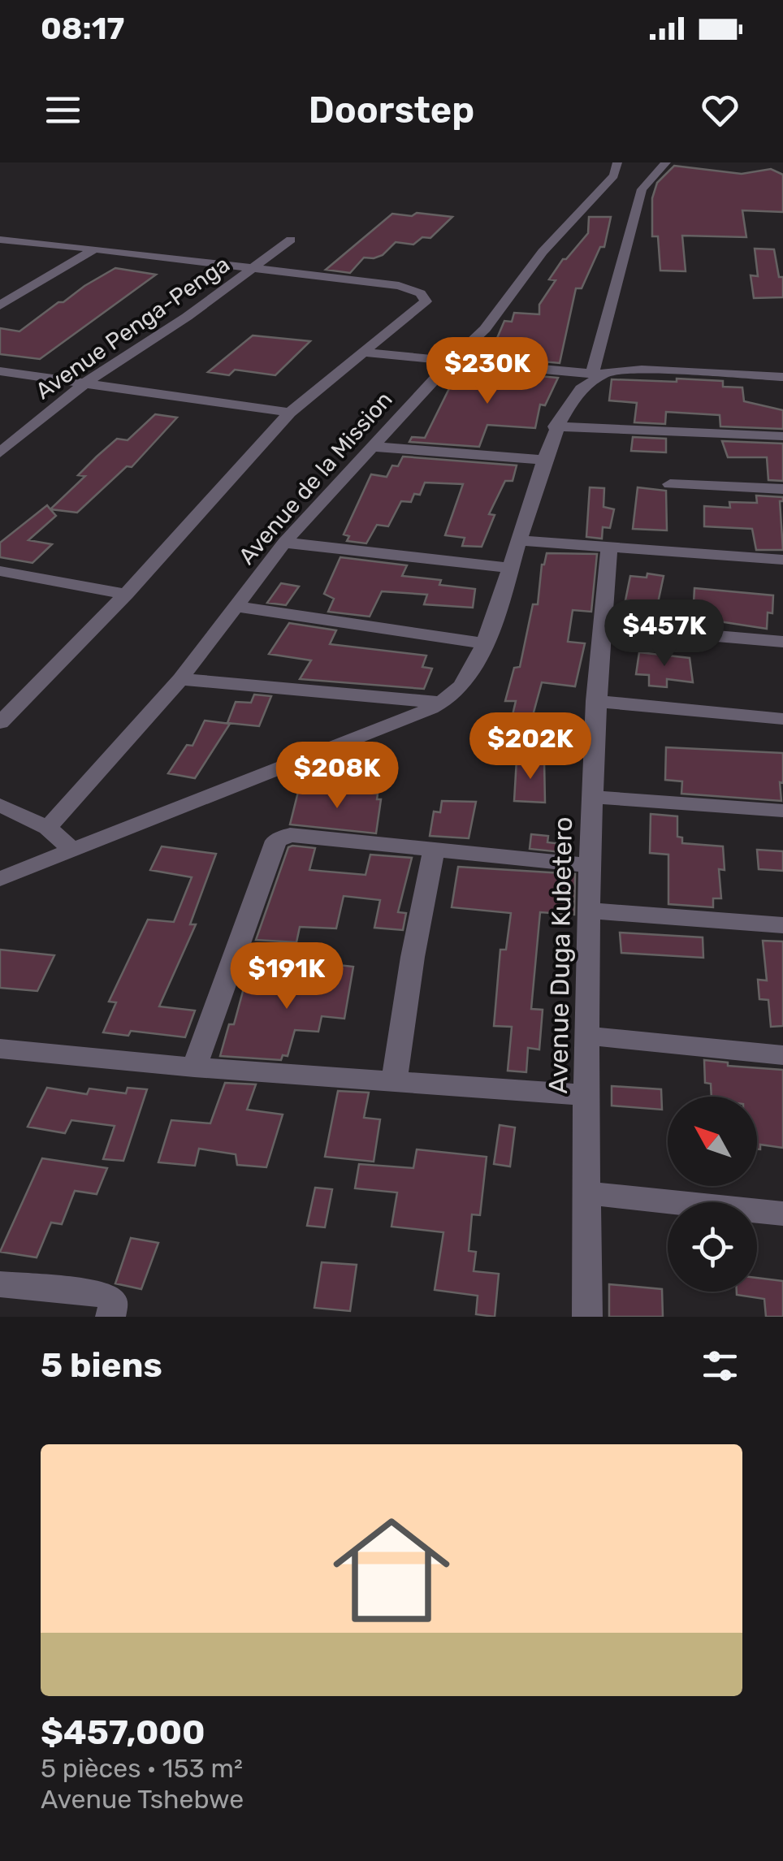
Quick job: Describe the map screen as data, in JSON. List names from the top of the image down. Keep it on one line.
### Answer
{"streets":{"street":["Avenue Penga-Penga","Avenue de la Mission","Avenue Duga Kubetero"]},"north":"top left","page":{"status":"08:17","header":"Doorstep","price":["$230K","$457K","$202K","$208K","$191K"],"heading":"5 biens","list":[{"name":"$457,000","note":"5 pièces · 153 m² · Avenue Tshebwe"}]}}
